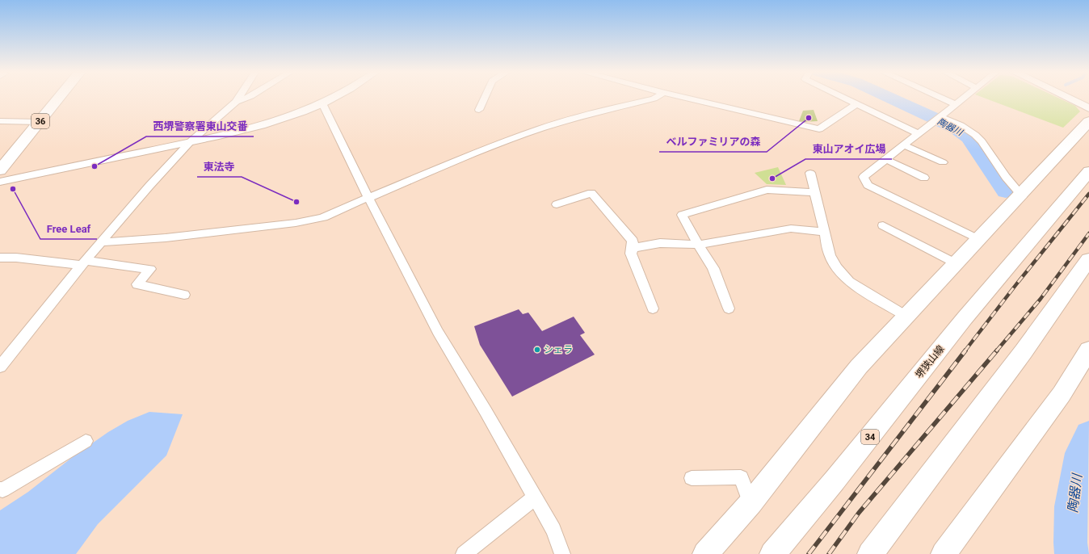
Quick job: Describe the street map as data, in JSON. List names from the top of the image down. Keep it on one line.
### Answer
{"streets":{"main road":["36","堺狭山線","34"]},"water":["陶器川"],"places":["ベルファミリアの森","西堺警察署東山交番","東山アオイ広場","Free Leaf","東法寺","シェラ"]}
